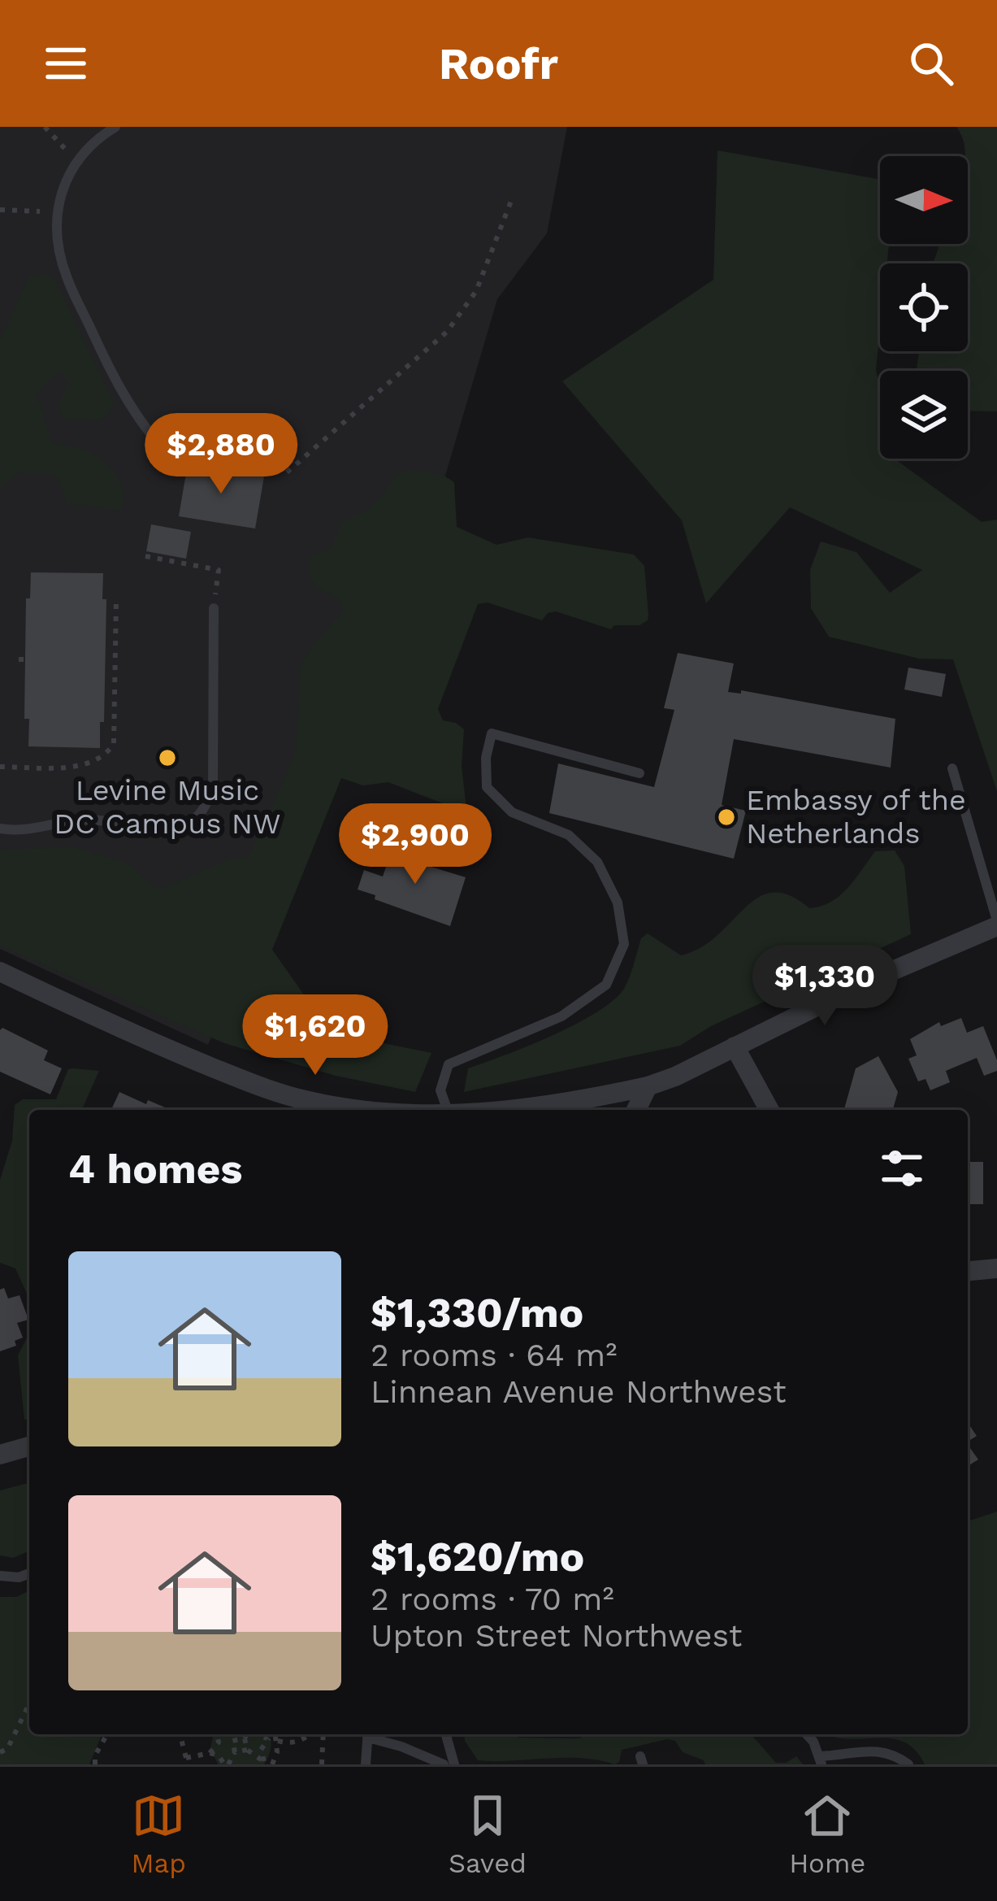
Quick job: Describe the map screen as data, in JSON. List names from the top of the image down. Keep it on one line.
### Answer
{"places":["Levine Music DC Campus NW","Embassy of the Netherlands"],"north":"right","page":{"header":"Roofr","price":["$2,880","$2,900","$1,330","$1,620"],"heading":"4 homes","list":[{"name":"$1,330/mo","note":"2 rooms · 64 m² · Linnean Avenue Northwest"},{"name":"$1,620/mo","note":"2 rooms · 70 m² · Upton Street Northwest"}],"tabs":["Map","Saved","Home"]}}
